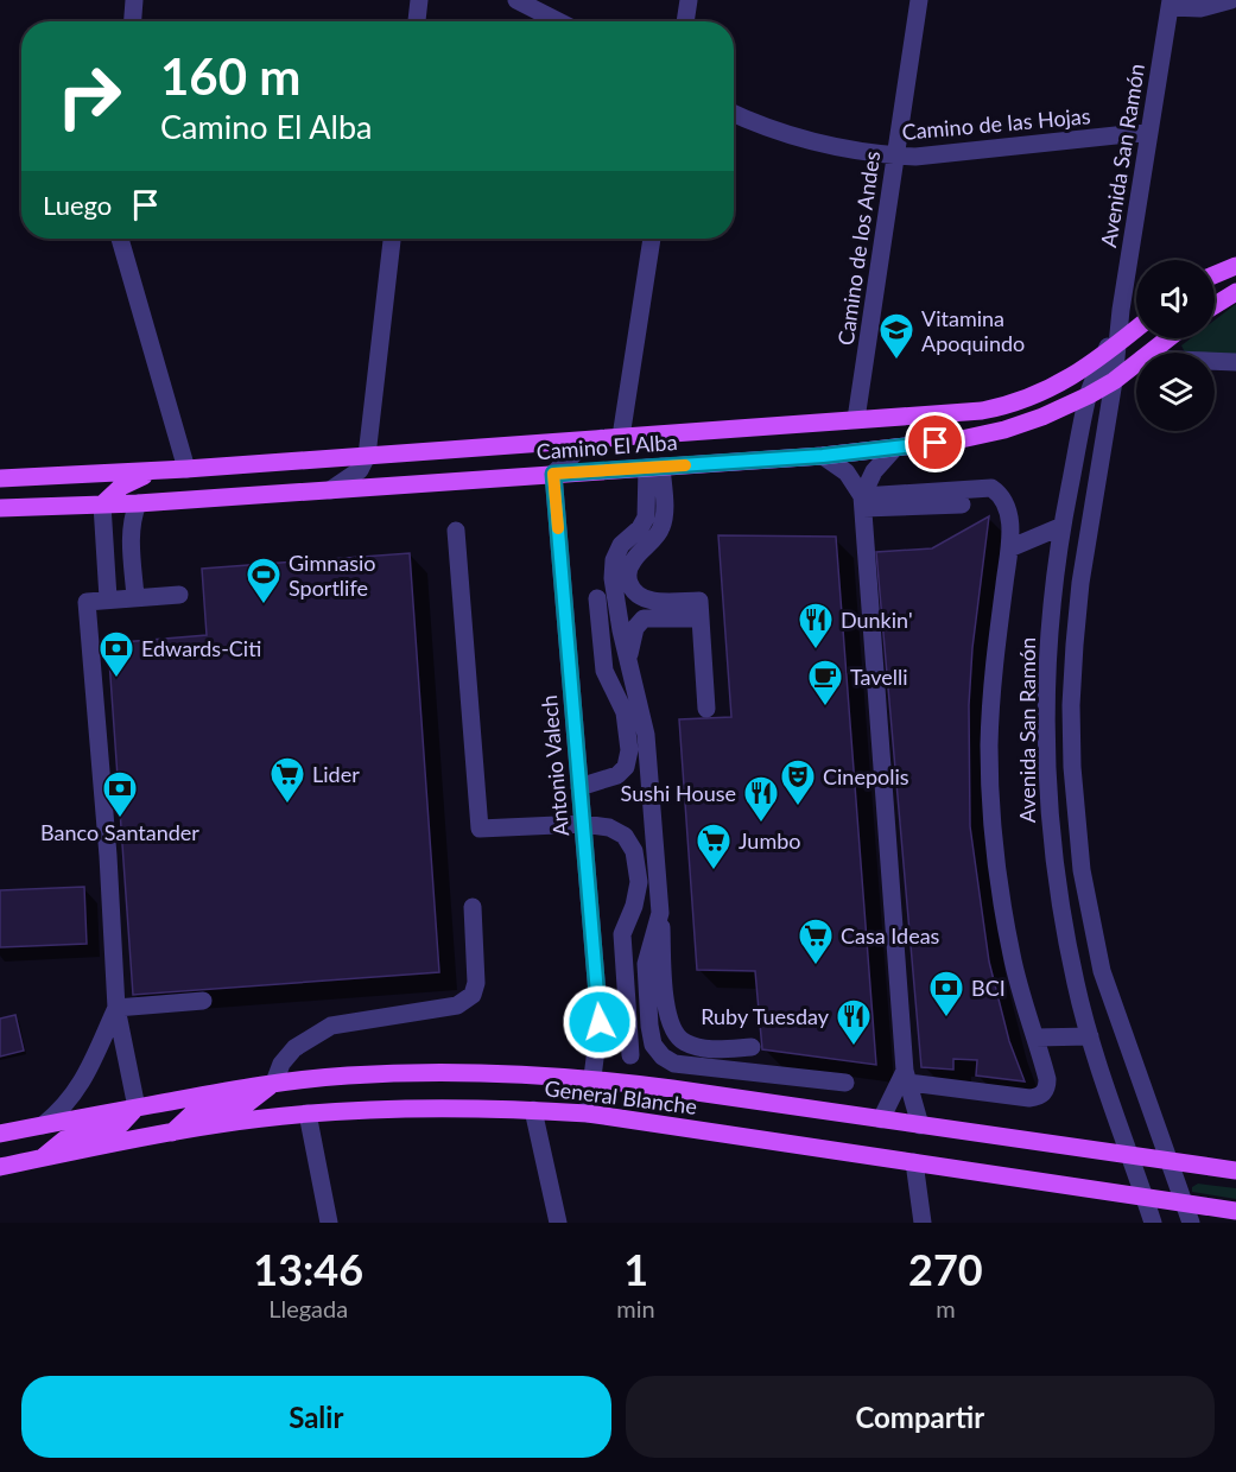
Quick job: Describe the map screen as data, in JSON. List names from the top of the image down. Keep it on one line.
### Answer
{"streets":{"main road":["Camino El Alba","General Blanche"],"street":["Camino de las Hojas","Avenida San Ramón","Camino de los Andes","Antonio Valech"]},"crossings":[["Camino de las Hojas","Avenida San Ramón"],["Camino de las Hojas","Camino de los Andes"],["Avenida San Ramón","Camino El Alba"],["Avenida San Ramón","General Blanche"],["Camino de los Andes","Camino El Alba"],["Camino El Alba","Antonio Valech"],["Antonio Valech","General Blanche"]],"places":{"school or university":["Vitamina Apoquindo"],"sports":["Gimnasio Sportlife"],"restaurant":["Dunkin'","Sushi House","Ruby Tuesday"],"bank":["Edwards-Citi","Banco Santander","BCI"],"cafe":["Tavelli"],"supermarket":["Lider","Jumbo","Casa Ideas"],"theatre":["Cinepolis"]},"page":{"turn":["160 m","Camino El Alba"],"then":"Luego","eta":["13:46","Llegada","1","min","270","m"],"buttons":["Salir","Compartir"]}}
